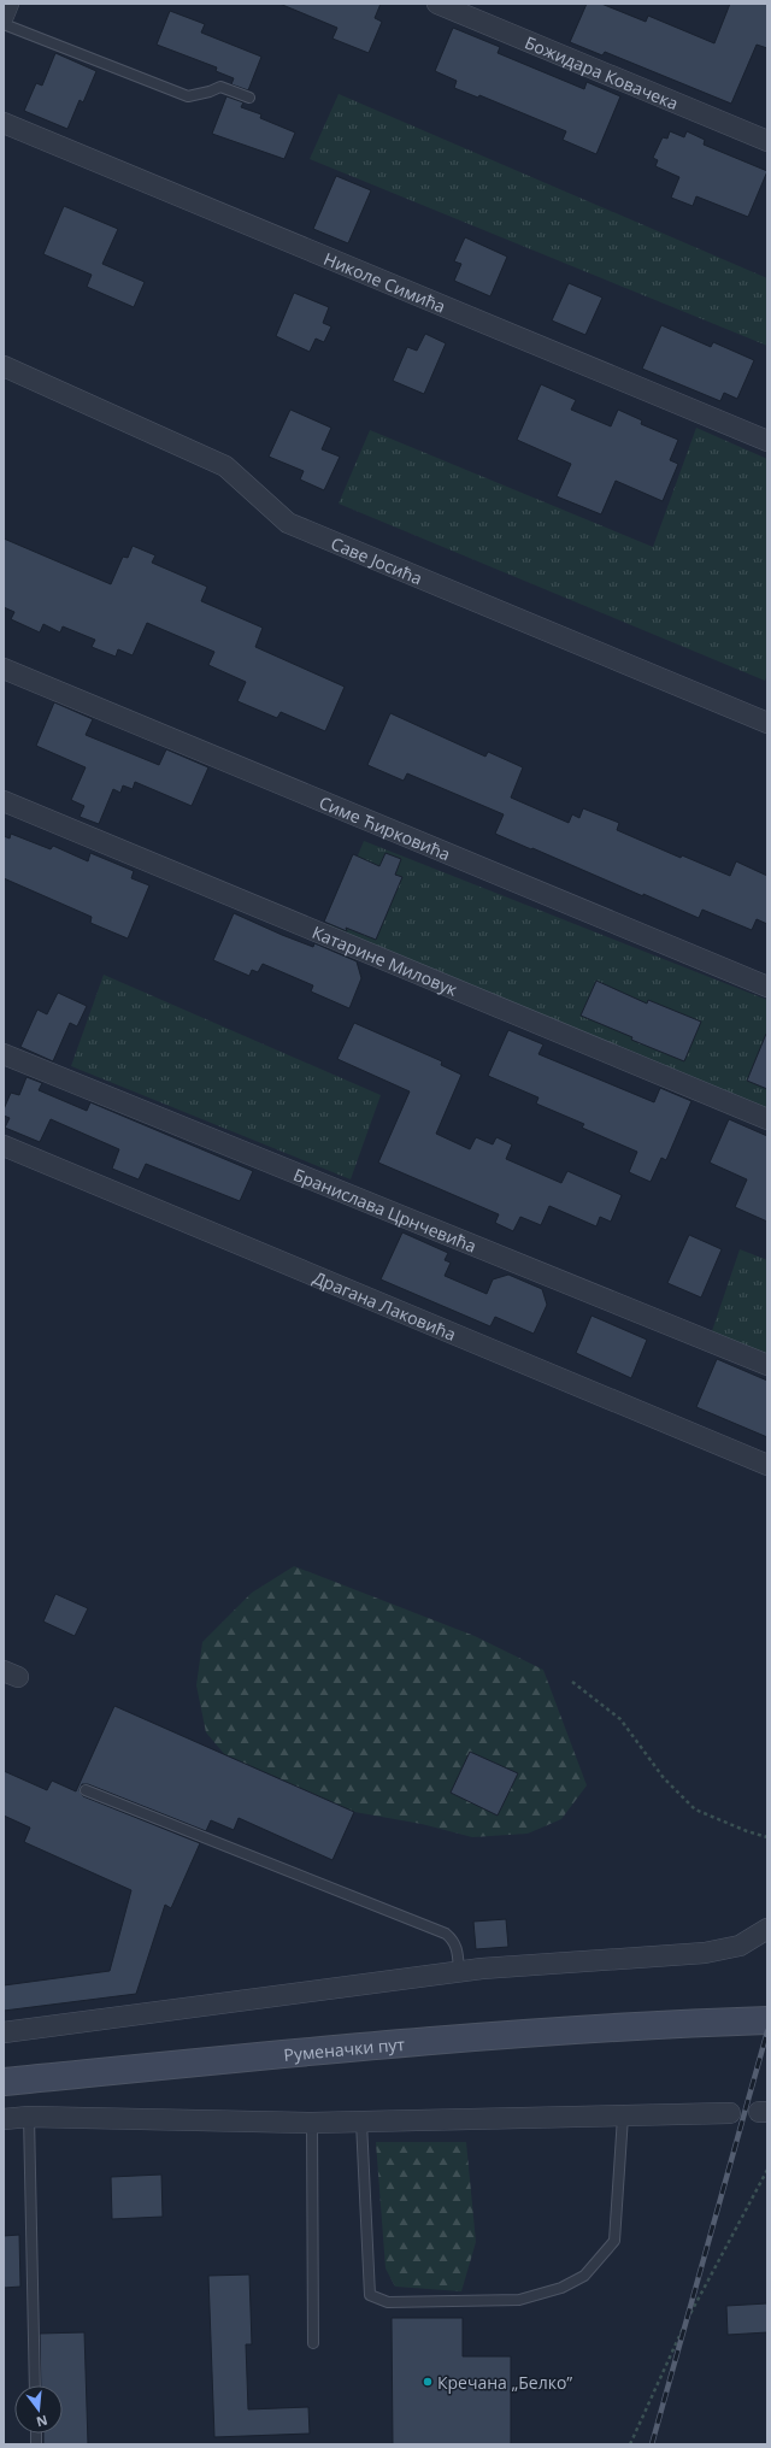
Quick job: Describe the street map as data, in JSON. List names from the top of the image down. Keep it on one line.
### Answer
{"streets":{"main road":["Руменачки пут"],"street":["Божидара Ковачека","Николе Симића","Саве Јосића","Симе Ћирковића","Катарине Миловук","Бранислава Црнчевића","Драгана Лаковића"]},"places":["Кречана „Белко”"],"north":"bottom"}
